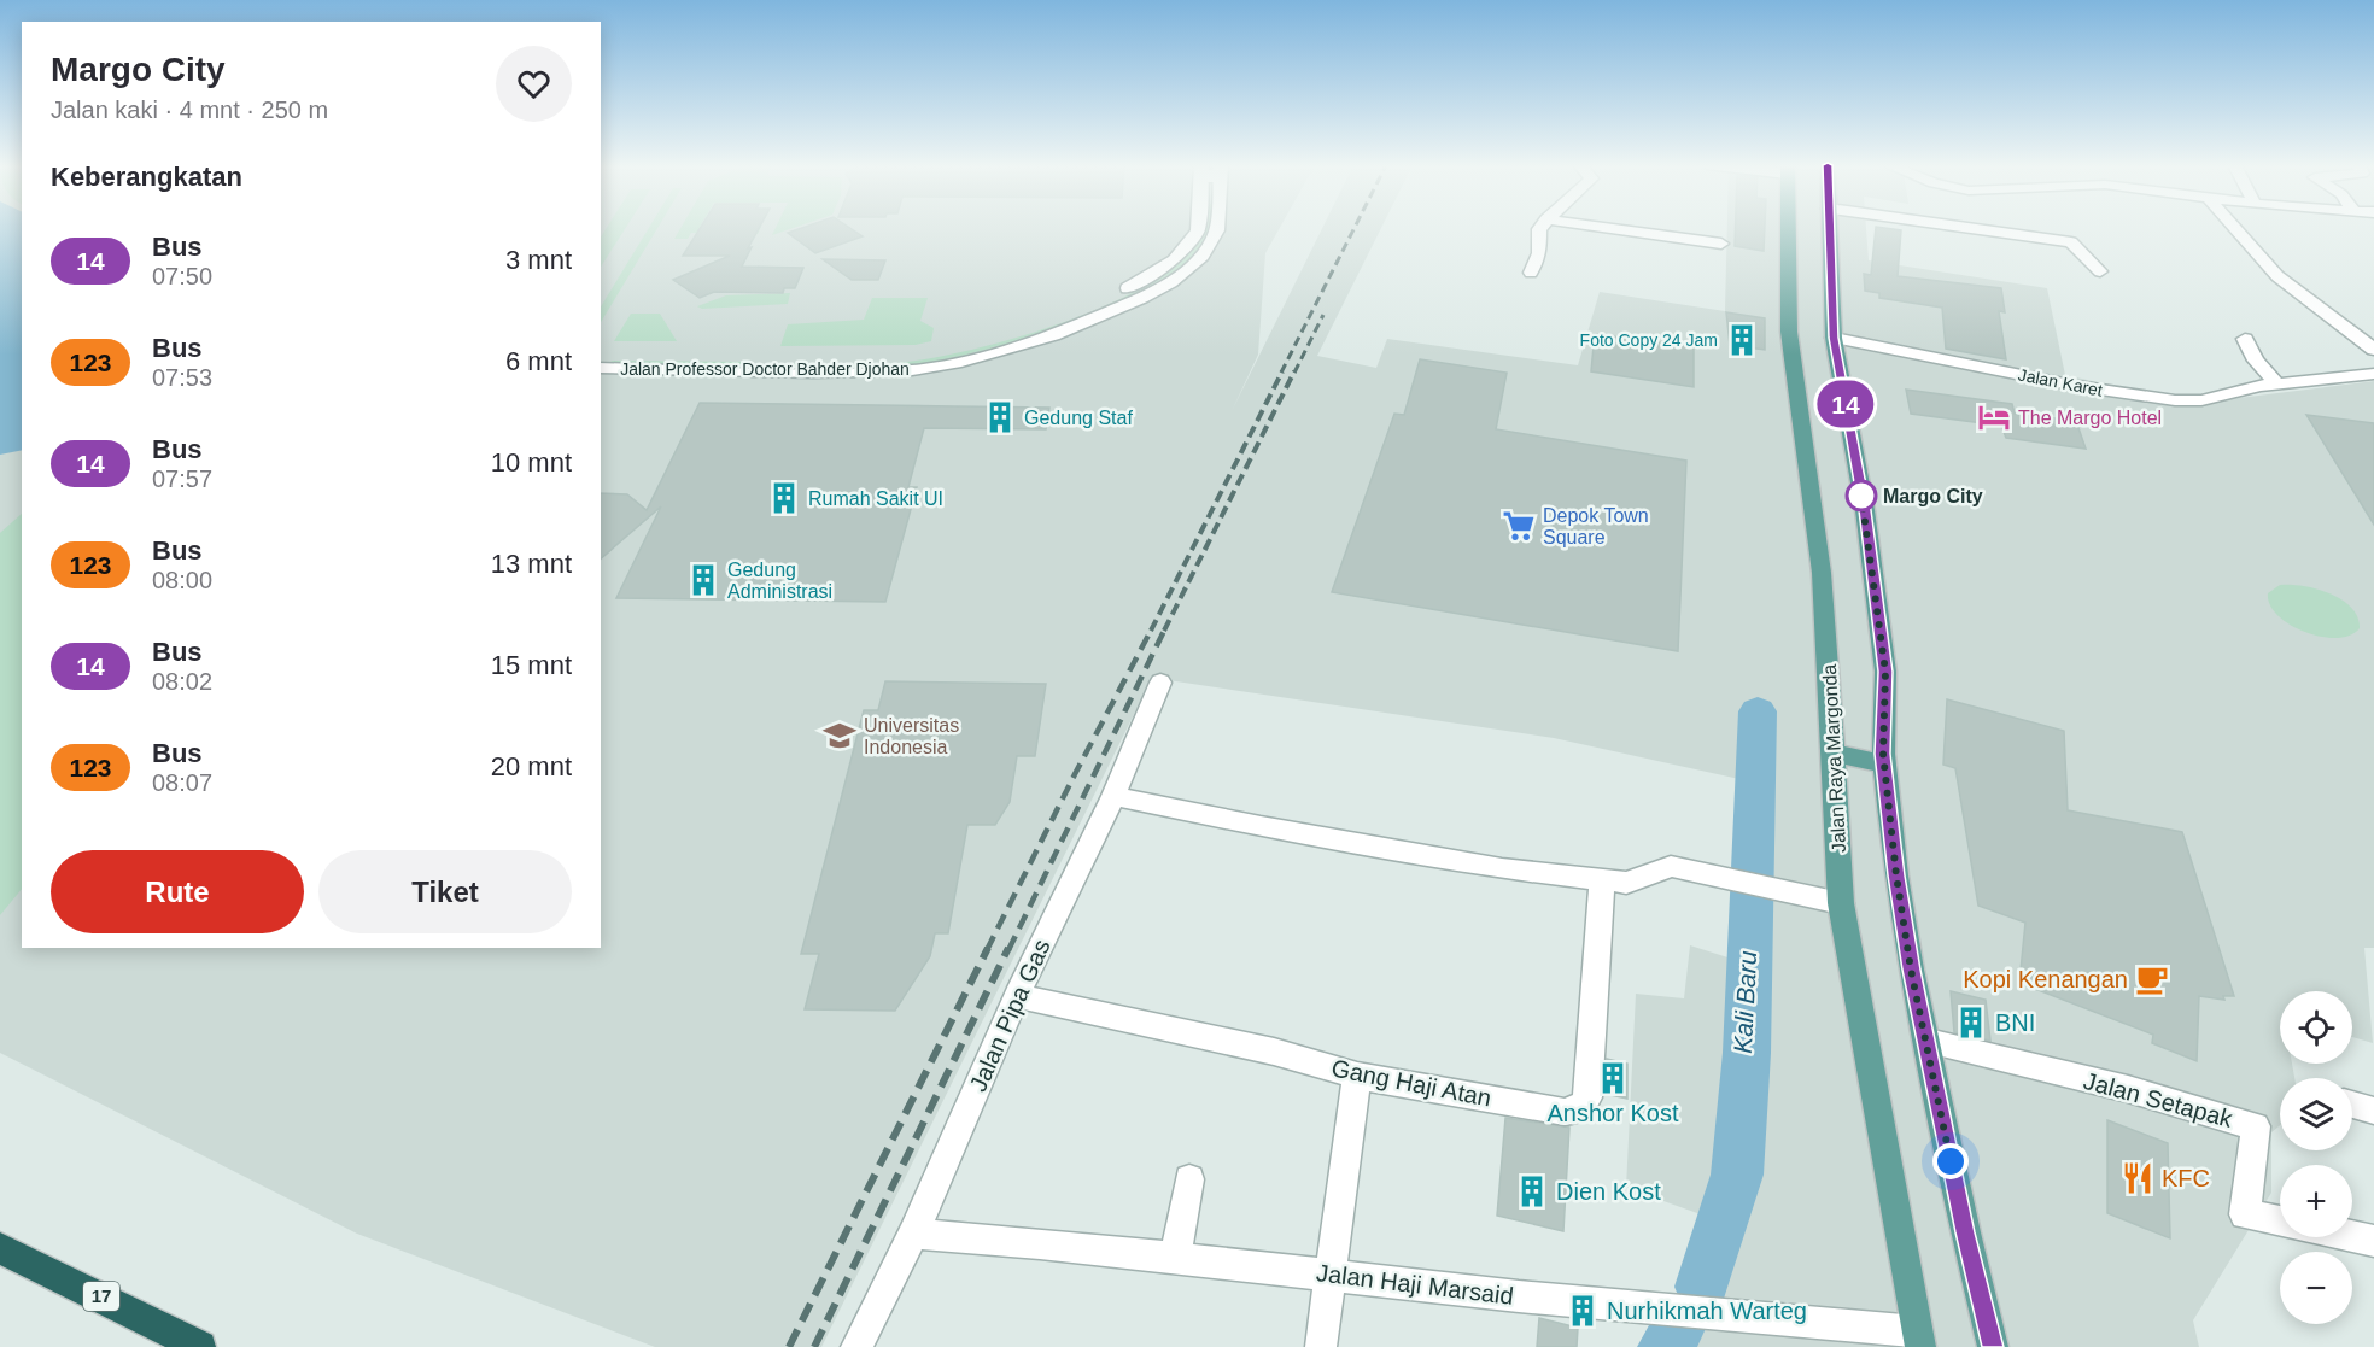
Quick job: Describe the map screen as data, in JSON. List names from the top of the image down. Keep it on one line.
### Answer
{"streets":{"highway":["17"],"main road":["Jalan Raya Margonda"],"street":["Jalan Professor Doctor Bahder Djohan","Jalan Karet","Jalan Pipa Gas","Gang Haji Atan","Jalan Setapak","Jalan Haji Marsaid"]},"crossings":[["Jalan Raya Margonda","Jalan Haji Marsaid"],["Jalan Pipa Gas","Gang Haji Atan"],["Jalan Pipa Gas","Jalan Haji Marsaid"]],"water":["Kali Baru"],"places":{"building":["Foto Copy 24 Jam","Gedung Staf","Rumah Sakit UI","Gedung Administrasi","BNI","Anshor Kost","Dien Kost","Nurhikmah Warteg"],"hotel":["The Margo Hotel"],"other":["Margo City"],"supermarket":["Depok Town Square"],"school or university":["Universitas Indonesia"],"cafe":["Kopi Kenangan"],"restaurant":["KFC"]},"lines":["bus line 14"],"page":{"on_map":"14","heading":[["Margo City","Jalan kaki · 4 mnt · 250 m"],"Keberangkatan"],"list":[{"mark":"14","name":"Bus","note":"07:50","value":"3 mnt"},{"mark":"123","name":"Bus","note":"07:53","value":"6 mnt"},{"mark":"14","name":"Bus","note":"07:57","value":"10 mnt"},{"mark":"123","name":"Bus","note":"08:00","value":"13 mnt"},{"mark":"14","name":"Bus","note":"08:02","value":"15 mnt"},{"mark":"123","name":"Bus","note":"08:07","value":"20 mnt"}],"buttons":["Rute","Tiket"],"map_buttons":["+","−"]}}
